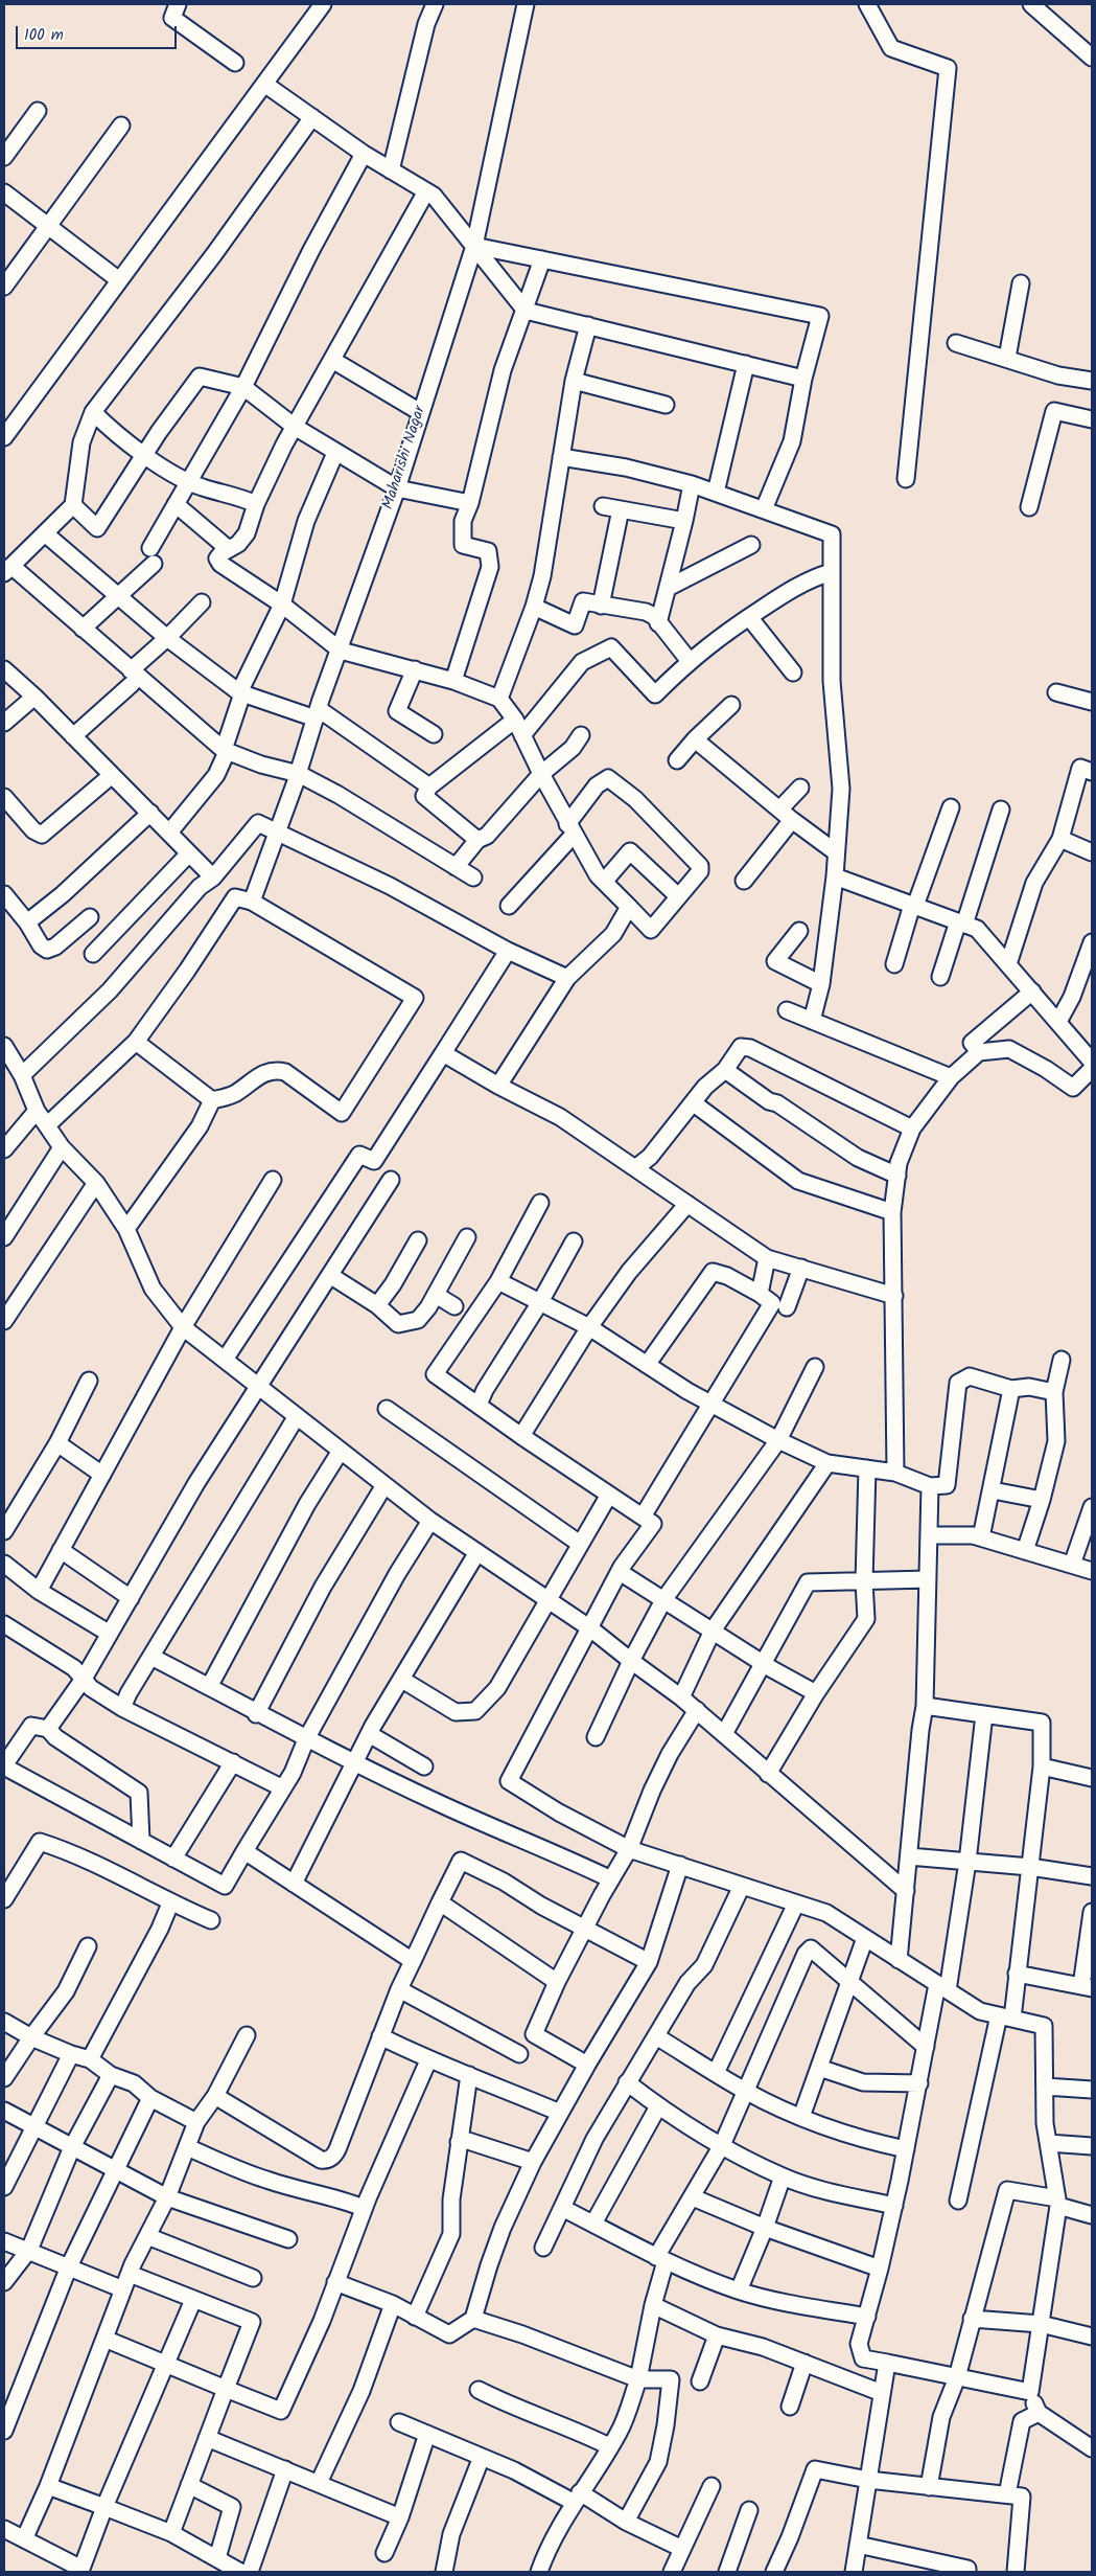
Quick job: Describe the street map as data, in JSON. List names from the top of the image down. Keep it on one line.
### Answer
{"streets":{"street":["Maharishi Nagar"]},"scale_bar":"100 m"}
